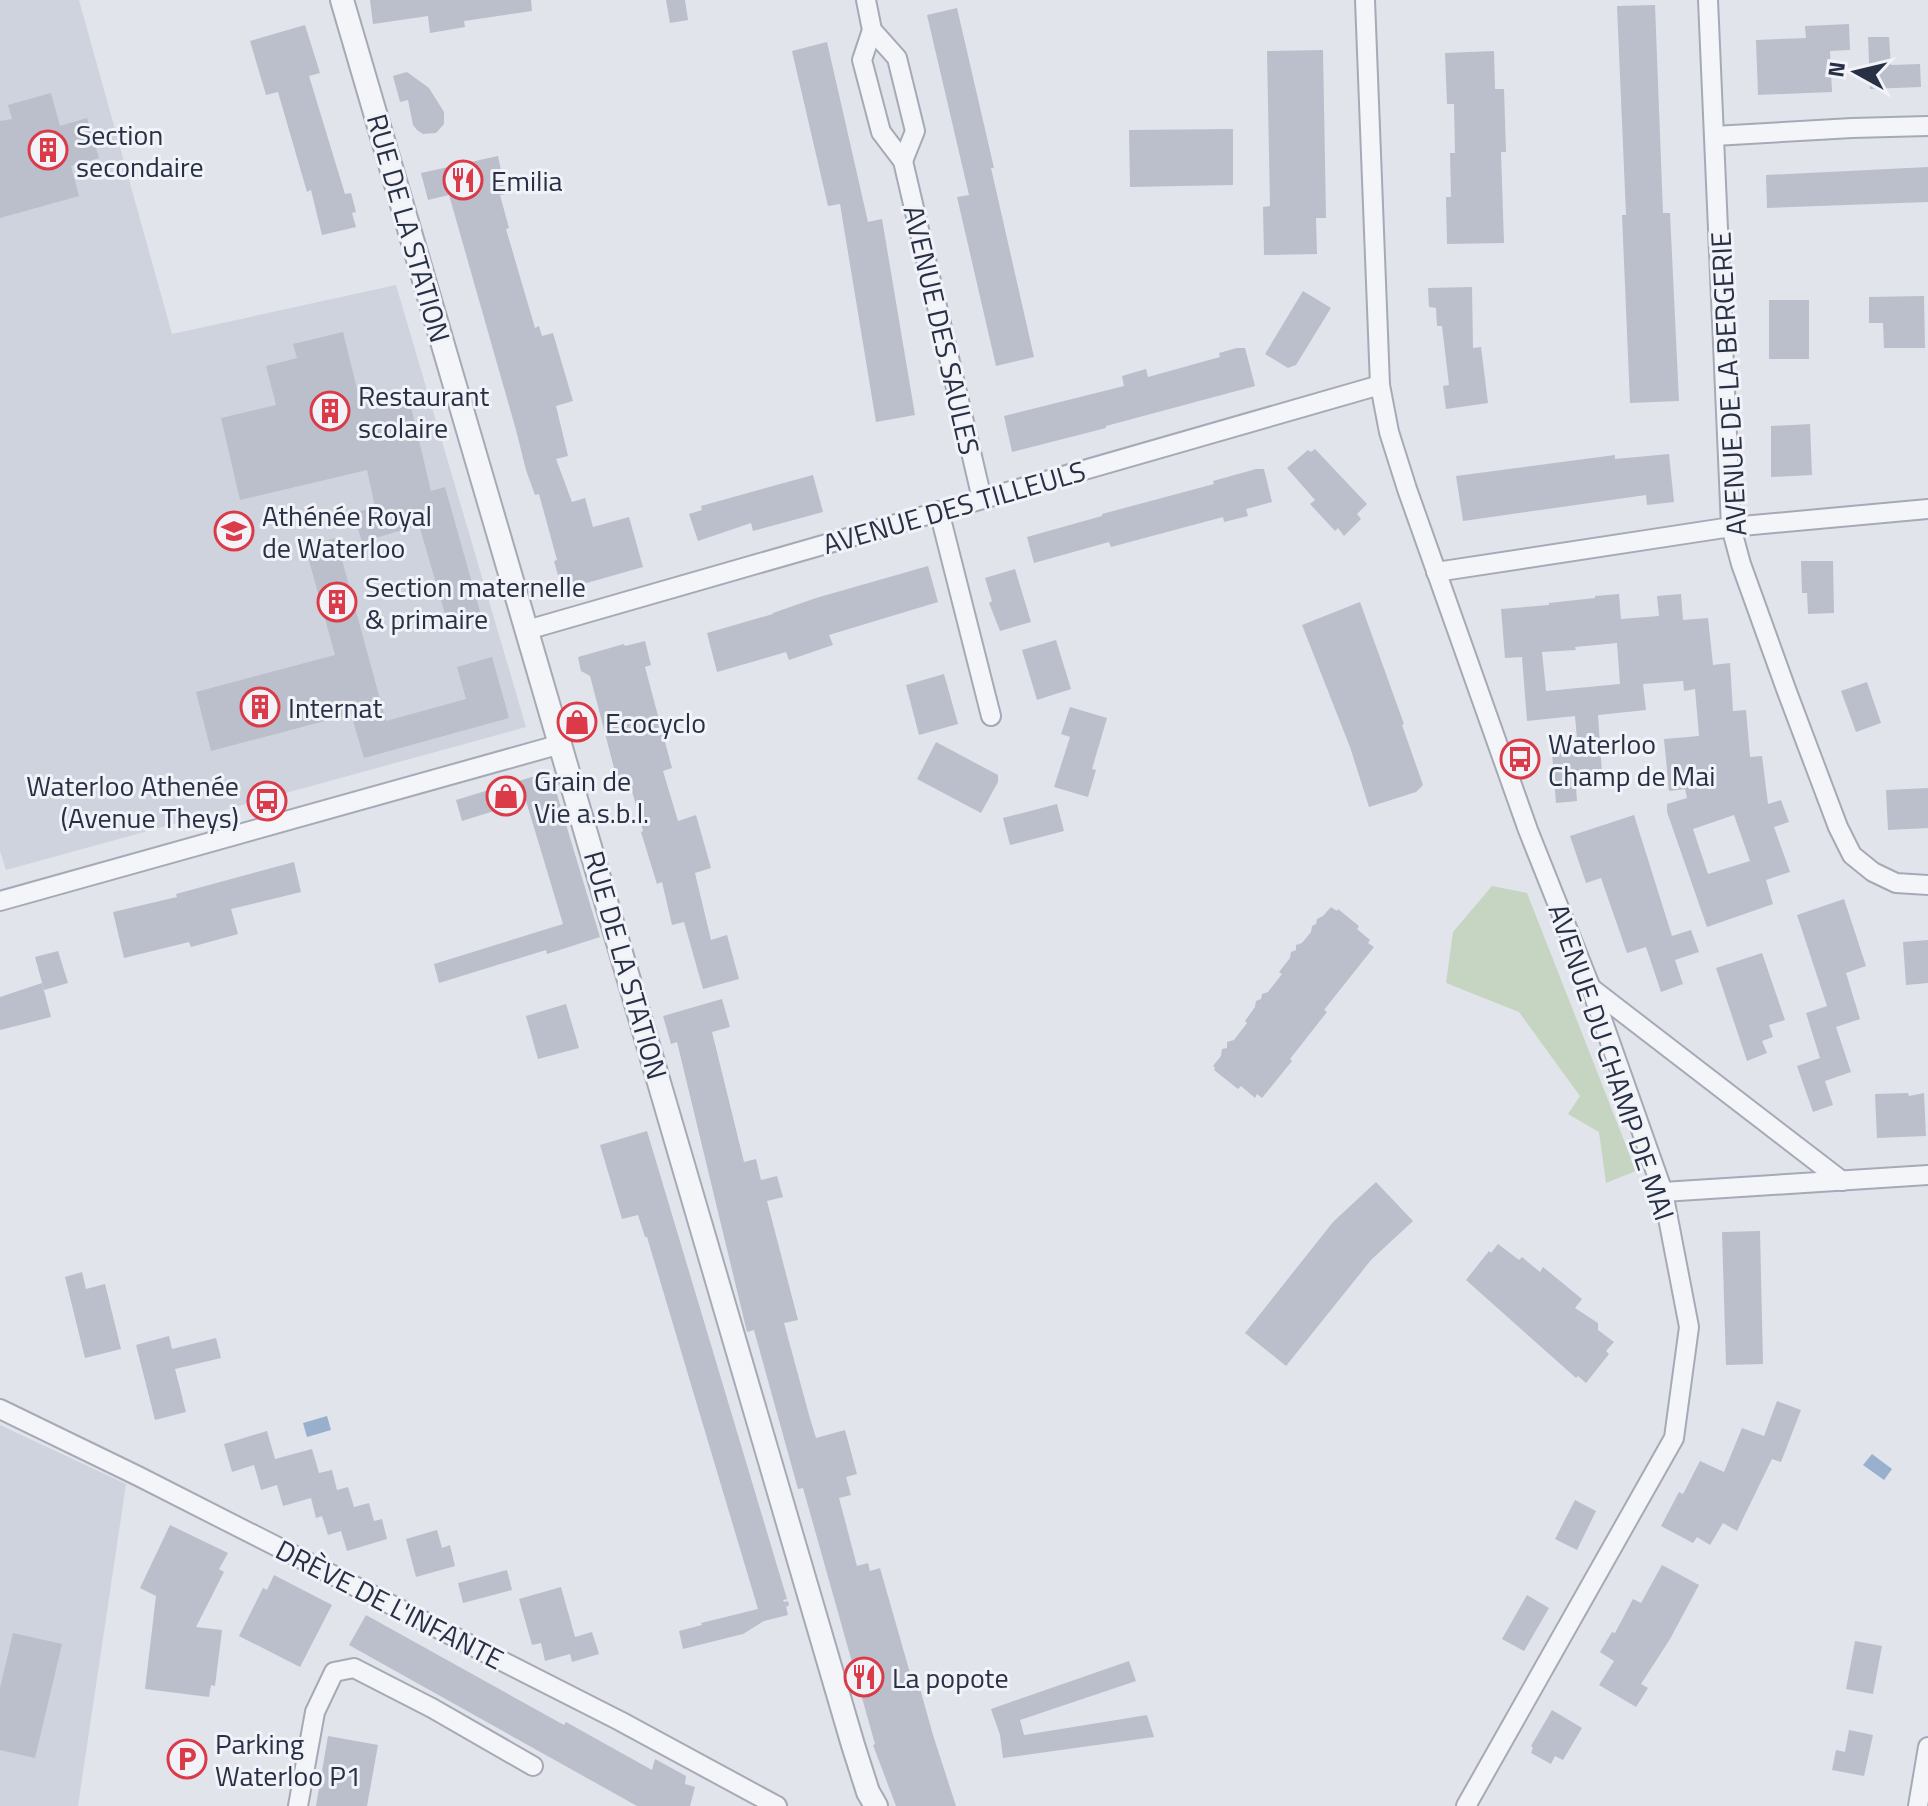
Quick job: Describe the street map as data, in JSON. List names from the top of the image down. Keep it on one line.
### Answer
{"streets":{"street":["RUE DE LA STATION","AVENUE DES SAULES","AVENUE DE LA BERGERIE","AVENUE DES TILLEULS","AVENUE DU CHAMP DE MAI","DRÈVE DE L'INFANTE"]},"crossings":[["RUE DE LA STATION","AVENUE DES TILLEULS"],["AVENUE DES SAULES","AVENUE DES TILLEULS"],["AVENUE DES TILLEULS","AVENUE DU CHAMP DE MAI"]],"places":{"building":["Section secondaire","Restaurant scolaire","Section maternelle & primaire","Internat"],"restaurant":["Emilia","La popote"],"school or university":["Athénée Royal de Waterloo"],"shop":["Ecocyclo","Grain de Vie a.s.b.l."],"bus stop":["Waterloo Champ de Mai","Waterloo Athenée (Avenue Theys)"],"parking":["Parking Waterloo P1"]},"north":"left"}
